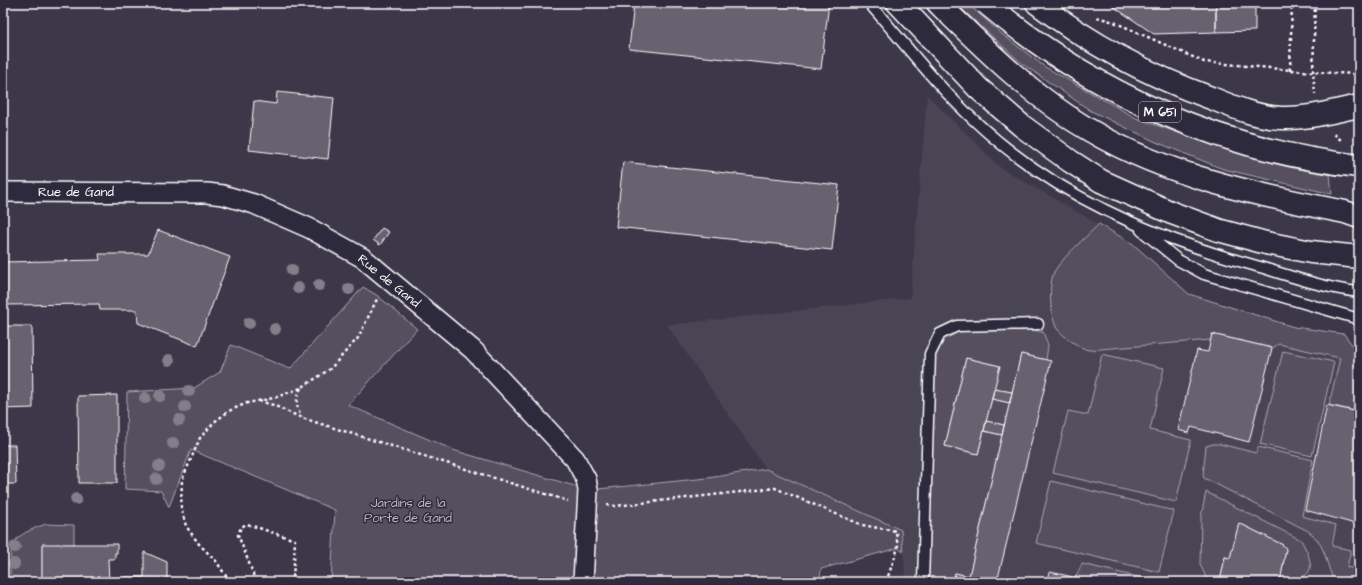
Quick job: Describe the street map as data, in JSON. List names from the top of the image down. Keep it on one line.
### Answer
{"streets":{"highway":["M 651"],"street":["Rue de Gand"]},"parks":["Jardins de la Porte de Gand"]}
